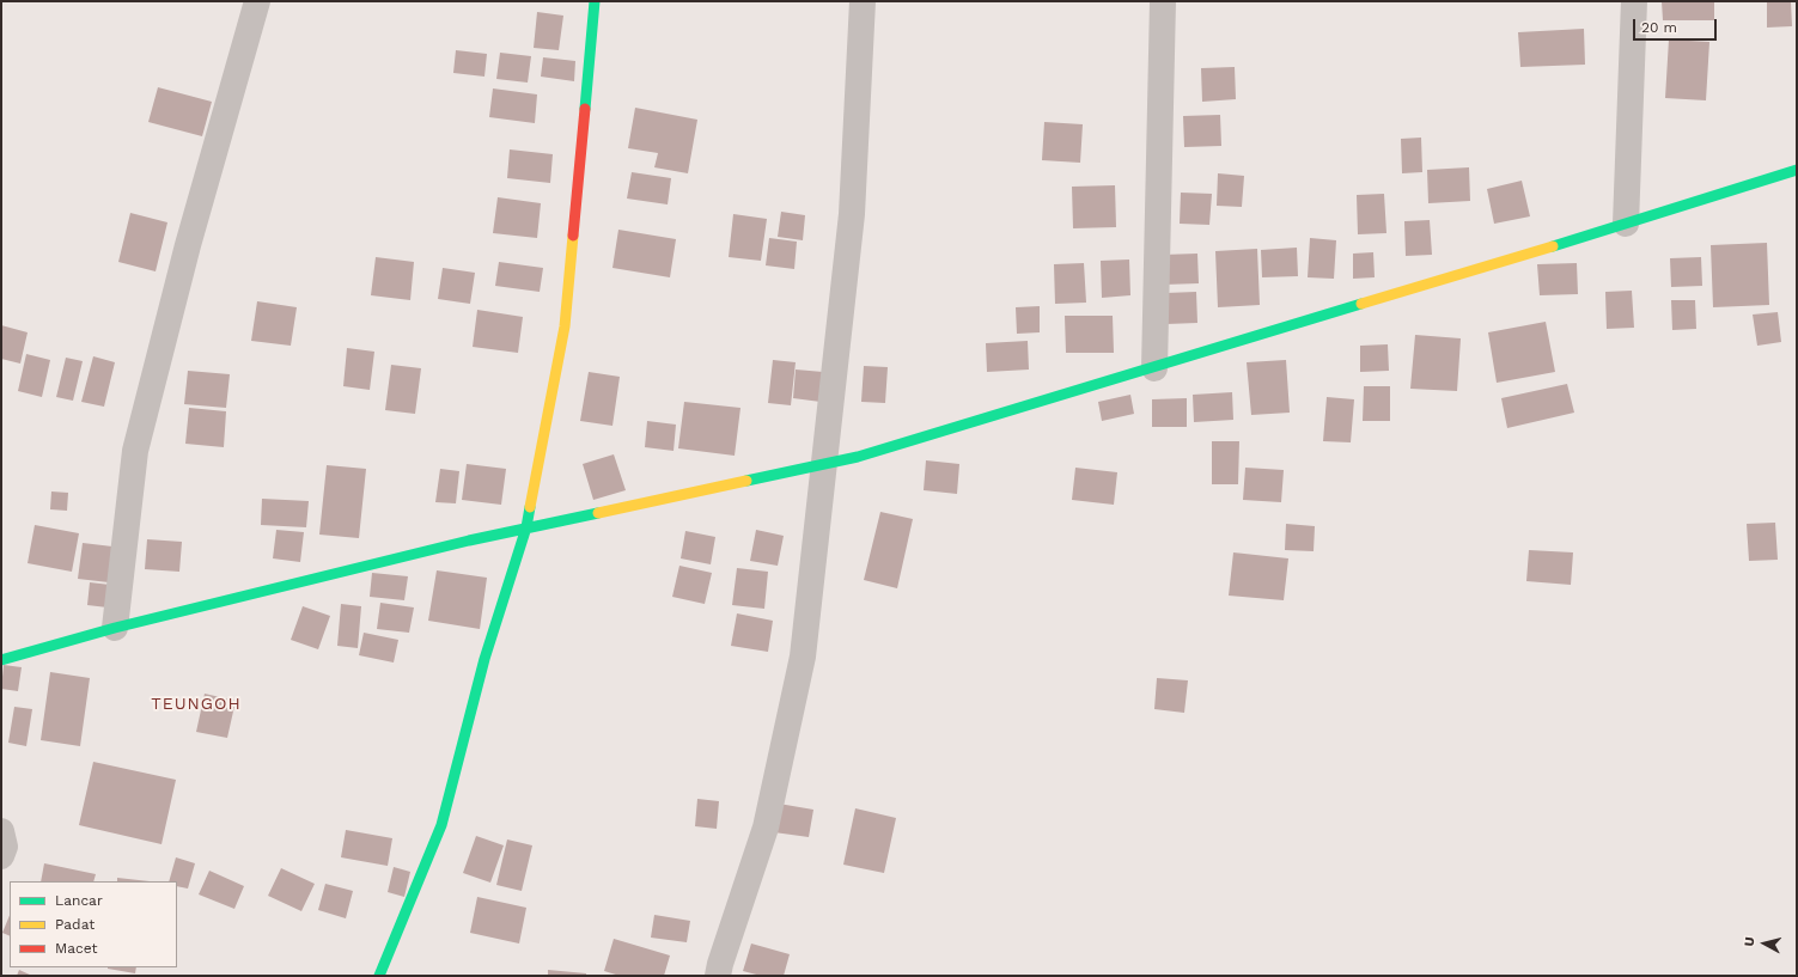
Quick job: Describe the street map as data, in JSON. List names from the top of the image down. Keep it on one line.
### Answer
{"districts":["TEUNGOH"],"legend":["Lancar","Padat","Macet"],"scale_bar":"20 m","north":"left"}
